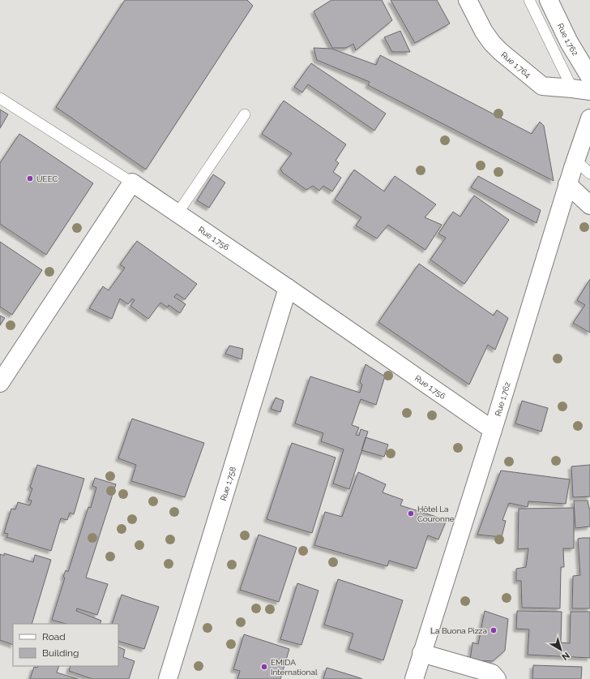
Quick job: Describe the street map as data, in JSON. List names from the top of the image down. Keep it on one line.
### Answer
{"streets":{"street":["Rue 1.762","Rue 1.764","Rue 1.756","Rue 1.758"]},"crossings":[["Rue 1.762","Rue 1.756"],["Rue 1.756","Rue 1.758"]],"places":["UEEC","Hôtel La Couronne","La Buona Pizza","EMIDA International"],"legend":["Road","Building"],"north":"bottom right"}
